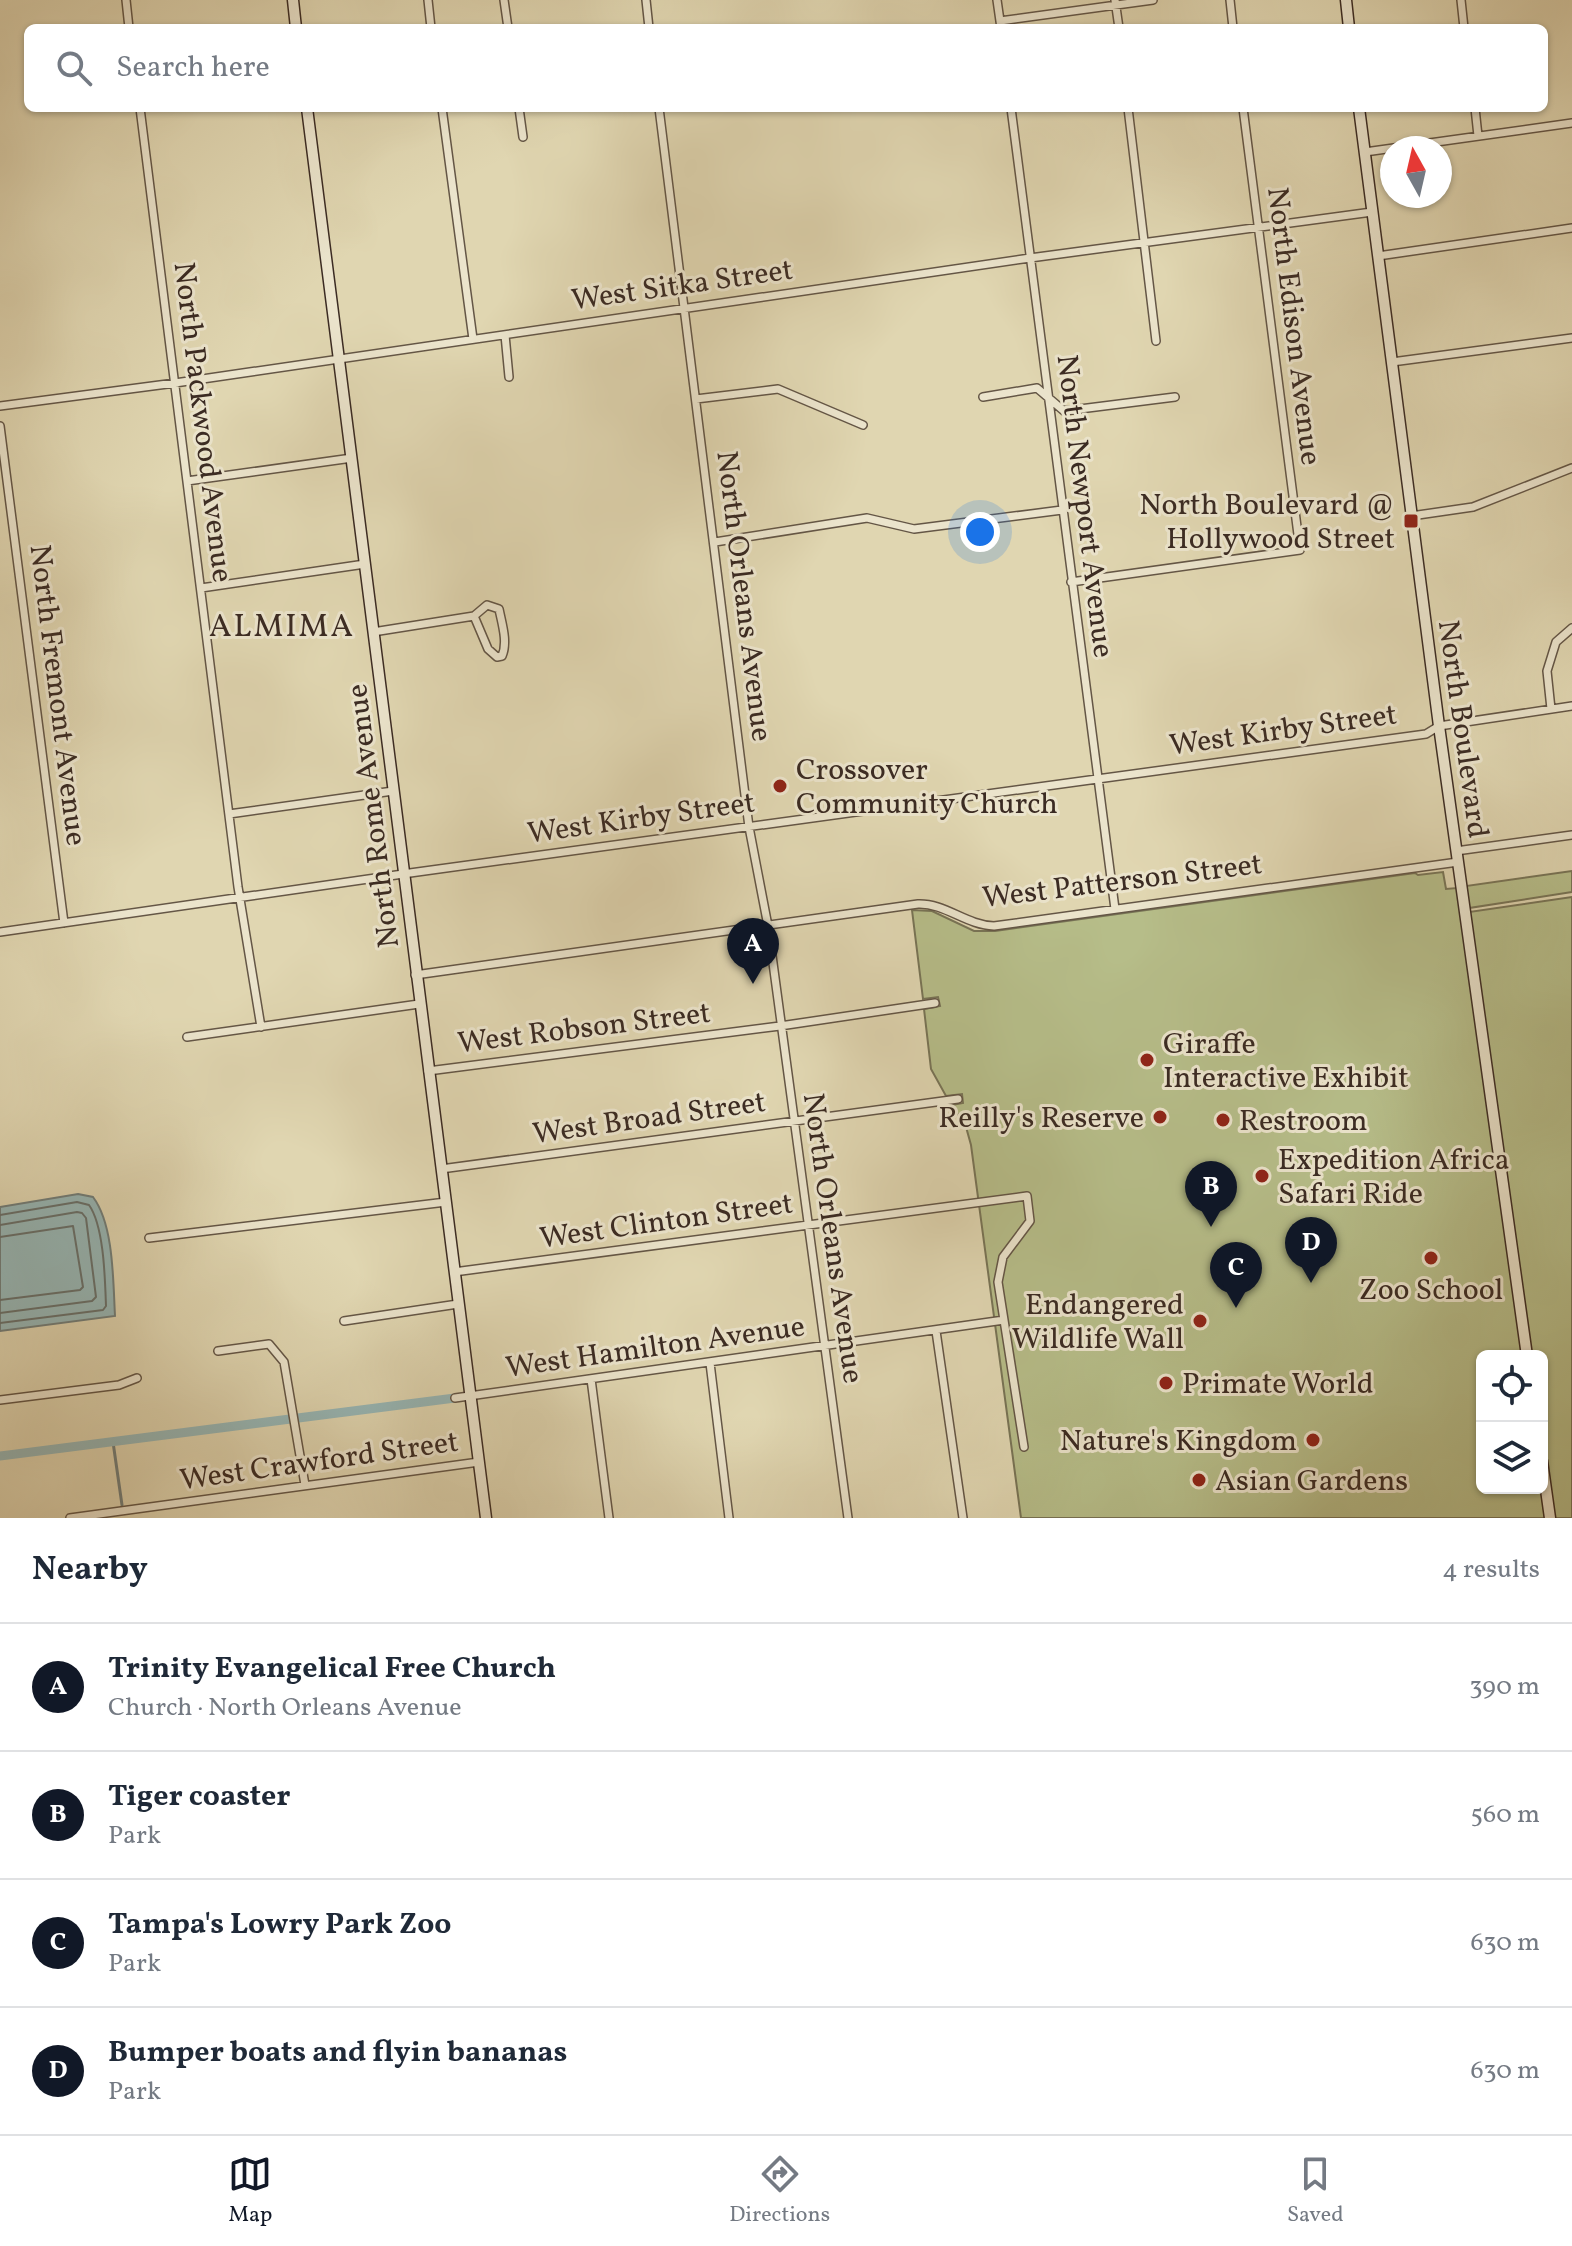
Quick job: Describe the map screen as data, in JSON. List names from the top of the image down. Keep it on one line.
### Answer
{"streets":{"street":["West Sitka Street","North Edison Avenue","North Packwood Avenue","North Newport Avenue","North Orleans Avenue","North Fremont Avenue","West Kirby Street","North Boulevard","North Rome Avenue","West Patterson Street","West Robson Street","West Broad Street","West Clinton Street","West Hamilton Avenue","West Crawford Street"]},"crossings":[["West Sitka Street","North Edison Avenue"],["West Sitka Street","North Packwood Avenue"],["West Sitka Street","North Newport Avenue"],["West Sitka Street","North Orleans Avenue"],["West Sitka Street","North Boulevard"],["West Sitka Street","North Rome Avenue"],["North Edison Avenue","North Newport Avenue"],["North Packwood Avenue","West Kirby Street"],["North Newport Avenue","West Kirby Street"],["North Newport Avenue","West Patterson Street"],["North Orleans Avenue","West Kirby Street"],["North Orleans Avenue","West Patterson Street"],["North Orleans Avenue","West Robson Street"],["North Orleans Avenue","West Broad Street"],["North Orleans Avenue","West Clinton Street"],["North Orleans Avenue","West Hamilton Avenue"],["North Fremont Avenue","West Kirby Street"],["West Kirby Street","North Boulevard"],["West Kirby Street","North Rome Avenue"],["North Boulevard","West Patterson Street"],["North Rome Avenue","West Patterson Street"],["North Rome Avenue","West Robson Street"],["North Rome Avenue","West Broad Street"],["North Rome Avenue","West Clinton Street"],["North Rome Avenue","West Hamilton Avenue"],["North Rome Avenue","West Crawford Street"],["West Clinton Street","West Hamilton Avenue"]],"districts":["ALMIMA"],"places":{"transit":["North Boulevard @ Hollywood Street"],"other":["Crossover Community Church","Giraffe Interactive Exhibit","Reilly's Reserve","Restroom","Expedition Africa Safari Ride","Zoo School","Endangered Wildlife Wall","Primate World","Nature's Kingdom","Asian Gardens"]},"north":"top","page":{"search":"Search here","pins":["A","B","D","C"],"heading":["Nearby","4 results"],"list":[{"mark":"A","name":"Trinity Evangelical Free Church","note":"Church · North Orleans Avenue","value":"390 m"},{"mark":"B","name":"Tiger coaster","note":"Park","value":"560 m"},{"mark":"C","name":"Tampa's Lowry Park Zoo","note":"Park","value":"630 m"},{"mark":"D","name":"Bumper boats and flyin bananas","note":"Park","value":"630 m"}],"nav":["Map","Directions","Saved"]}}
